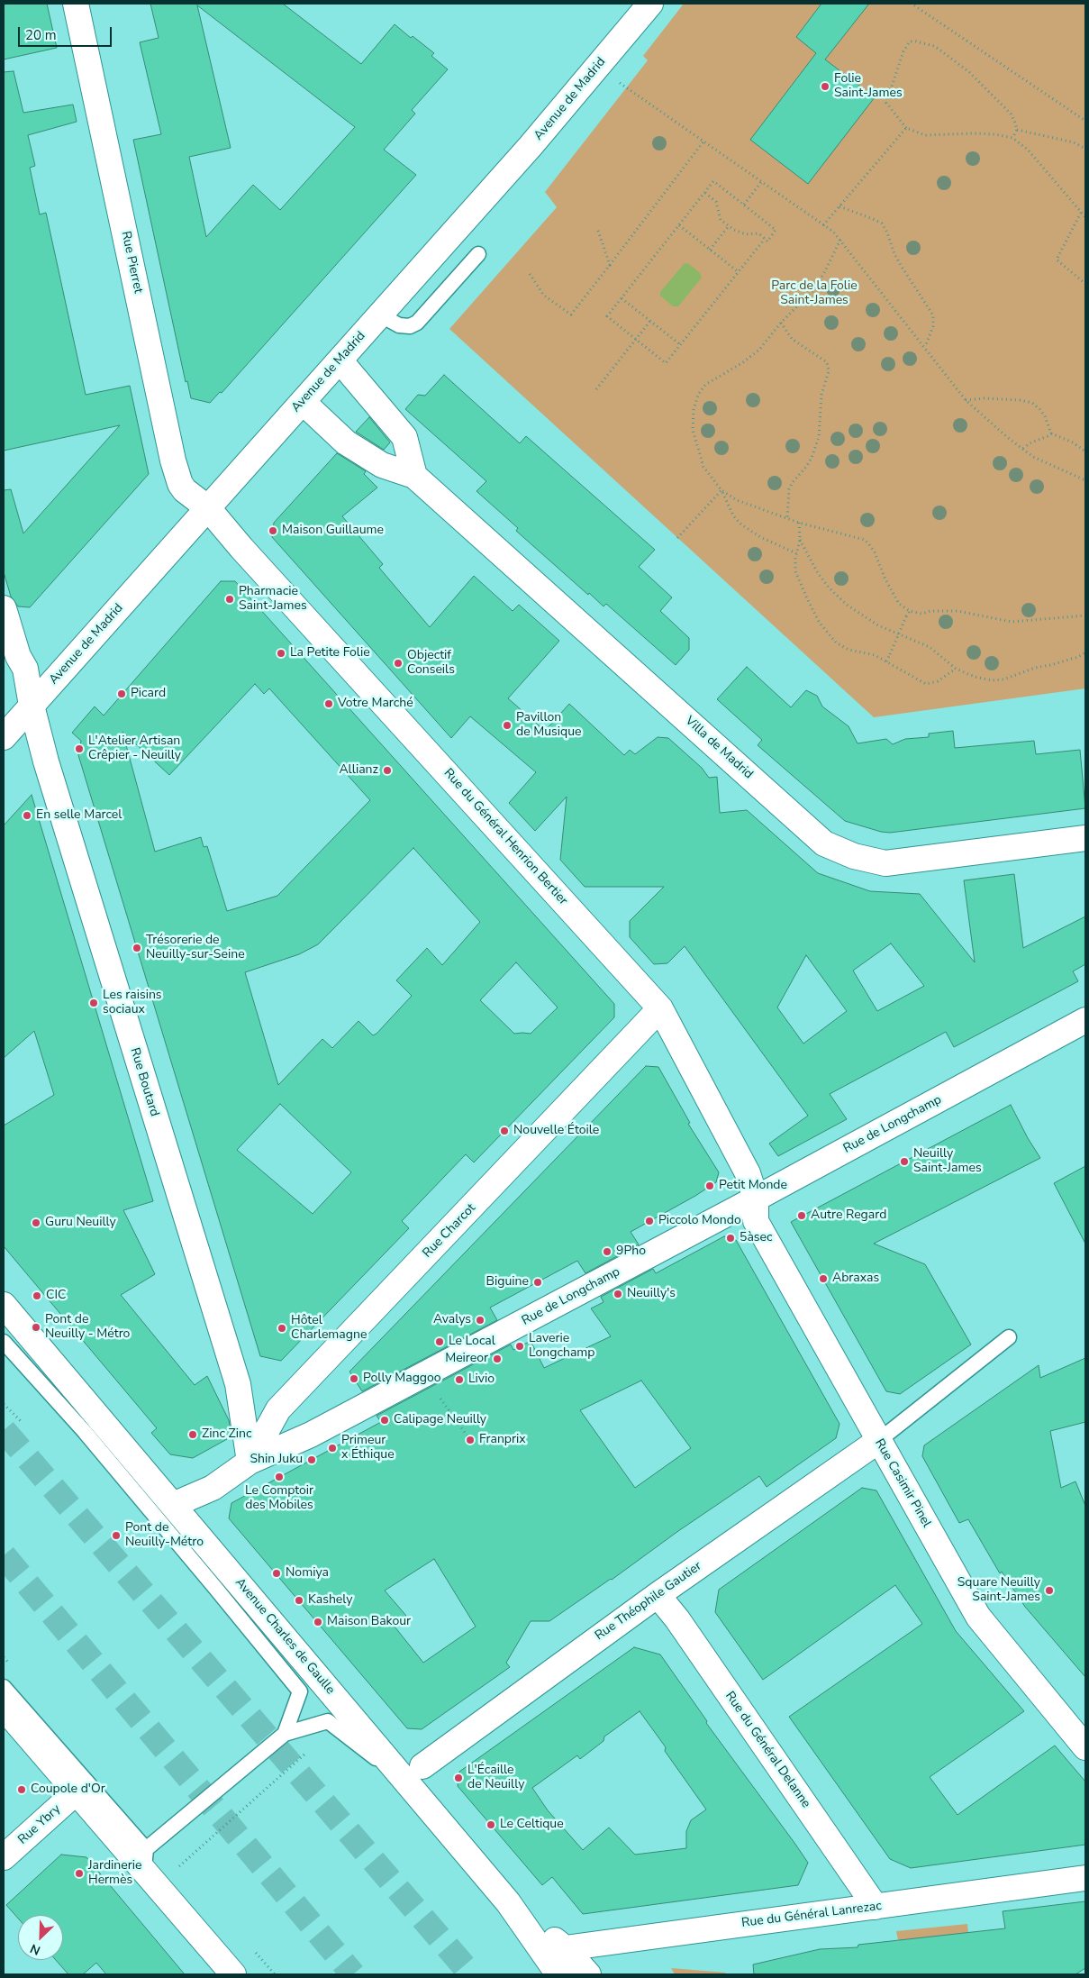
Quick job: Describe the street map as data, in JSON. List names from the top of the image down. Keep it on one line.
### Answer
{"streets":{"street":["Avenue de Madrid","Rue Pierret","Villa de Madrid","Rue du Général Henrion Bertier","Rue Boutard","Rue de Longchamp","Rue Charcot","Rue Casimir Pinel","Rue Théophile Gautier","Avenue Charles de Gaulle","Rue du Général Delanne","Rue Ybry","Rue du Général Lanrezac"]},"crossings":[["Avenue de Madrid","Rue Pierret"],["Avenue de Madrid","Villa de Madrid"],["Avenue de Madrid","Rue du Général Henrion Bertier"],["Avenue de Madrid","Rue Boutard"],["Rue Pierret","Rue du Général Henrion Bertier"],["Rue du Général Henrion Bertier","Rue de Longchamp"],["Rue du Général Henrion Bertier","Rue Charcot"],["Rue du Général Henrion Bertier","Rue Casimir Pinel"],["Rue Boutard","Rue de Longchamp"],["Rue Boutard","Rue Charcot"],["Rue de Longchamp","Rue Charcot"],["Rue de Longchamp","Rue Casimir Pinel"],["Rue de Longchamp","Avenue Charles de Gaulle"],["Rue Casimir Pinel","Rue Théophile Gautier"],["Rue Théophile Gautier","Avenue Charles de Gaulle"],["Rue Théophile Gautier","Rue du Général Delanne"],["Rue du Général Delanne","Rue du Général Lanrezac"]],"parks":["Parc de la Folie Saint-James"],"places":["Folie Saint-James","Maison Guillaume","Pharmacie Saint-James","La Petite Folie","Objectif Conseils","Picard","Votre Marché","Pavillon de Musique","L'Atelier Artisan Crêpier - Neuilly","Allianz","En selle Marcel","Trésorerie de Neuilly-sur-Seine","Les raisins sociaux","Nouvelle Étoile","Neuilly Saint-James","Petit Monde","Autre Regard","Piccolo Mondo","Guru Neuilly","5àsec","9Pho","Abraxas","Biguine","Neuilly's","CIC","Avalys","Pont de Neuilly - Métro","Hôtel Charlemagne","Le Local","Laverie Longchamp","Meireor","Polly Maggoo","Livio","Calipage Neuilly","Zinc Zinc","Franprix","Primeur x Éthique","Shin Juku","Le Comptoir des Mobiles","Pont de Neuilly-Métro","Nomiya","Square Neuilly Saint-James","Kashely","Maison Bakour","L'Écaille de Neuilly","Coupole d'Or","Le Celtique","Jardinerie Hermès"],"scale_bar":"20 m","north":"bottom left"}
